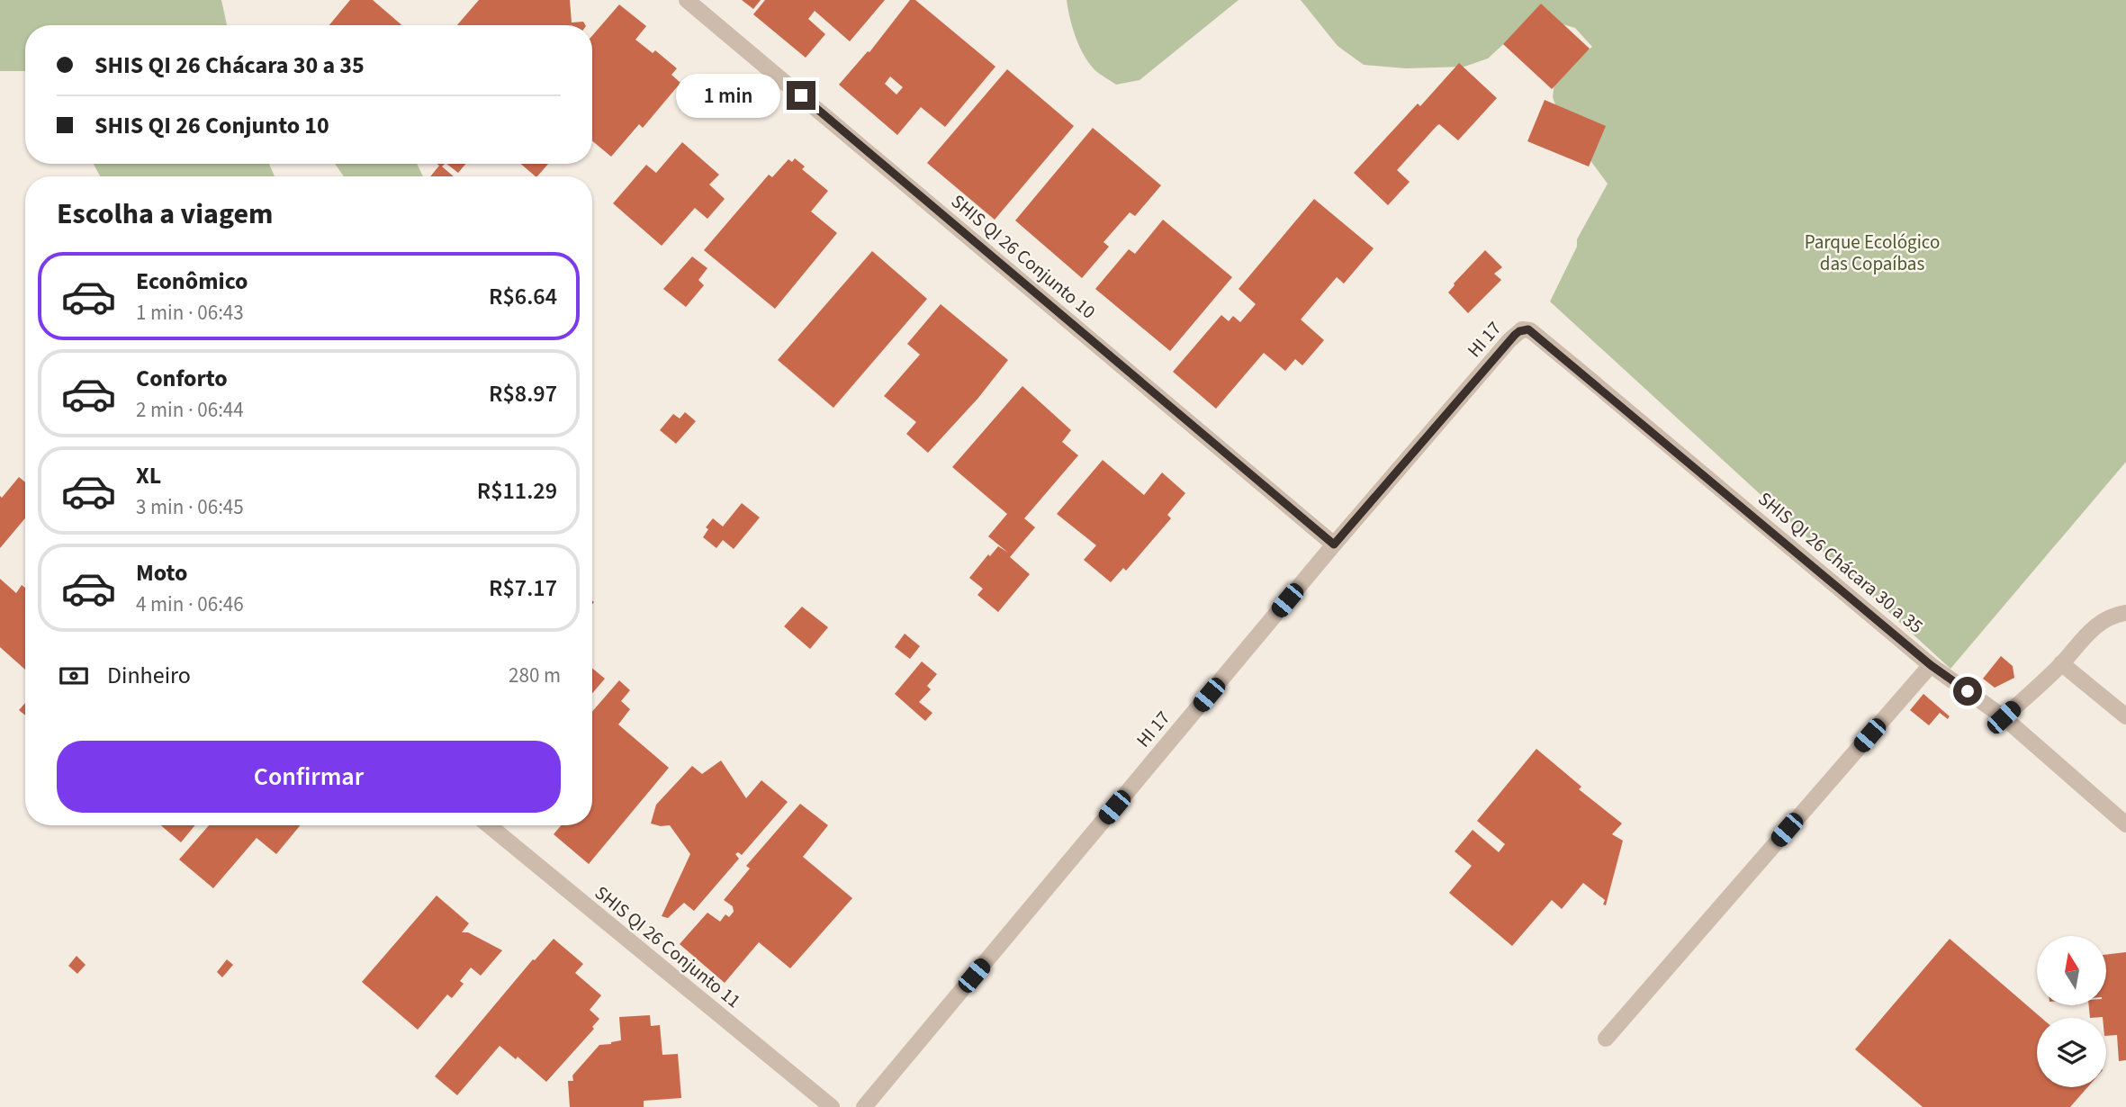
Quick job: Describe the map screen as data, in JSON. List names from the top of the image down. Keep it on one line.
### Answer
{"streets":{"street":["SHIS QI 26 Conjunto 10","HI 17","SHIS QI 26 Chácara 30 a 35","SHIS QI 26 Conjunto 11"]},"crossings":[["SHIS QI 26 Conjunto 10","HI 17"],["HI 17","SHIS QI 26 Chácara 30 a 35"]],"parks":["Parque Ecológico das Copaíbas"],"north":"top","page":{"banner":["SHIS QI 26 Chácara 30 a 35","SHIS QI 26 Conjunto 10"],"bubble":"1 min","heading":"Escolha a viagem","list":[{"name":"Econômico","note":"1 min · 06:43","value":"R$6.64"},{"name":"Conforto","note":"2 min · 06:44","value":"R$8.97"},{"name":"XL","note":"3 min · 06:45","value":"R$11.29"},{"name":"Moto","note":"4 min · 06:46","value":"R$7.17"}],"pay":["Dinheiro","280 m"],"buttons":"Confirmar"}}
